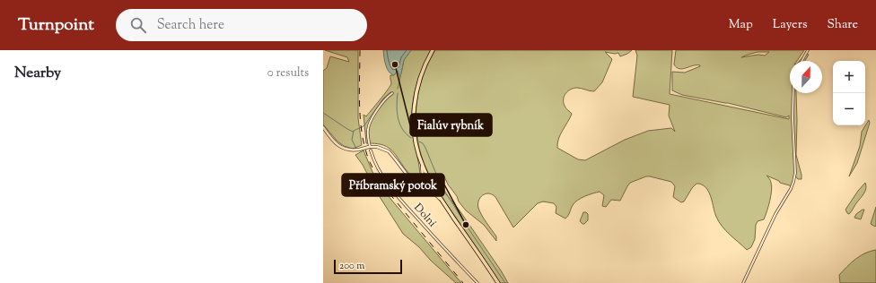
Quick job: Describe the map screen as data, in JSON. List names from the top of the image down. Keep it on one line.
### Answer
{"streets":{"street":["Dolní"]},"places":["Fialúv rybník","Příbramský potok"],"scale_bar":"200 m","north":"top","page":{"header":"Turnpoint","search":"Search here","nav":["Map","Layers","Share"],"heading":["Nearby","0 results"],"map_buttons":["+","−"],"scale":"200 m"}}
